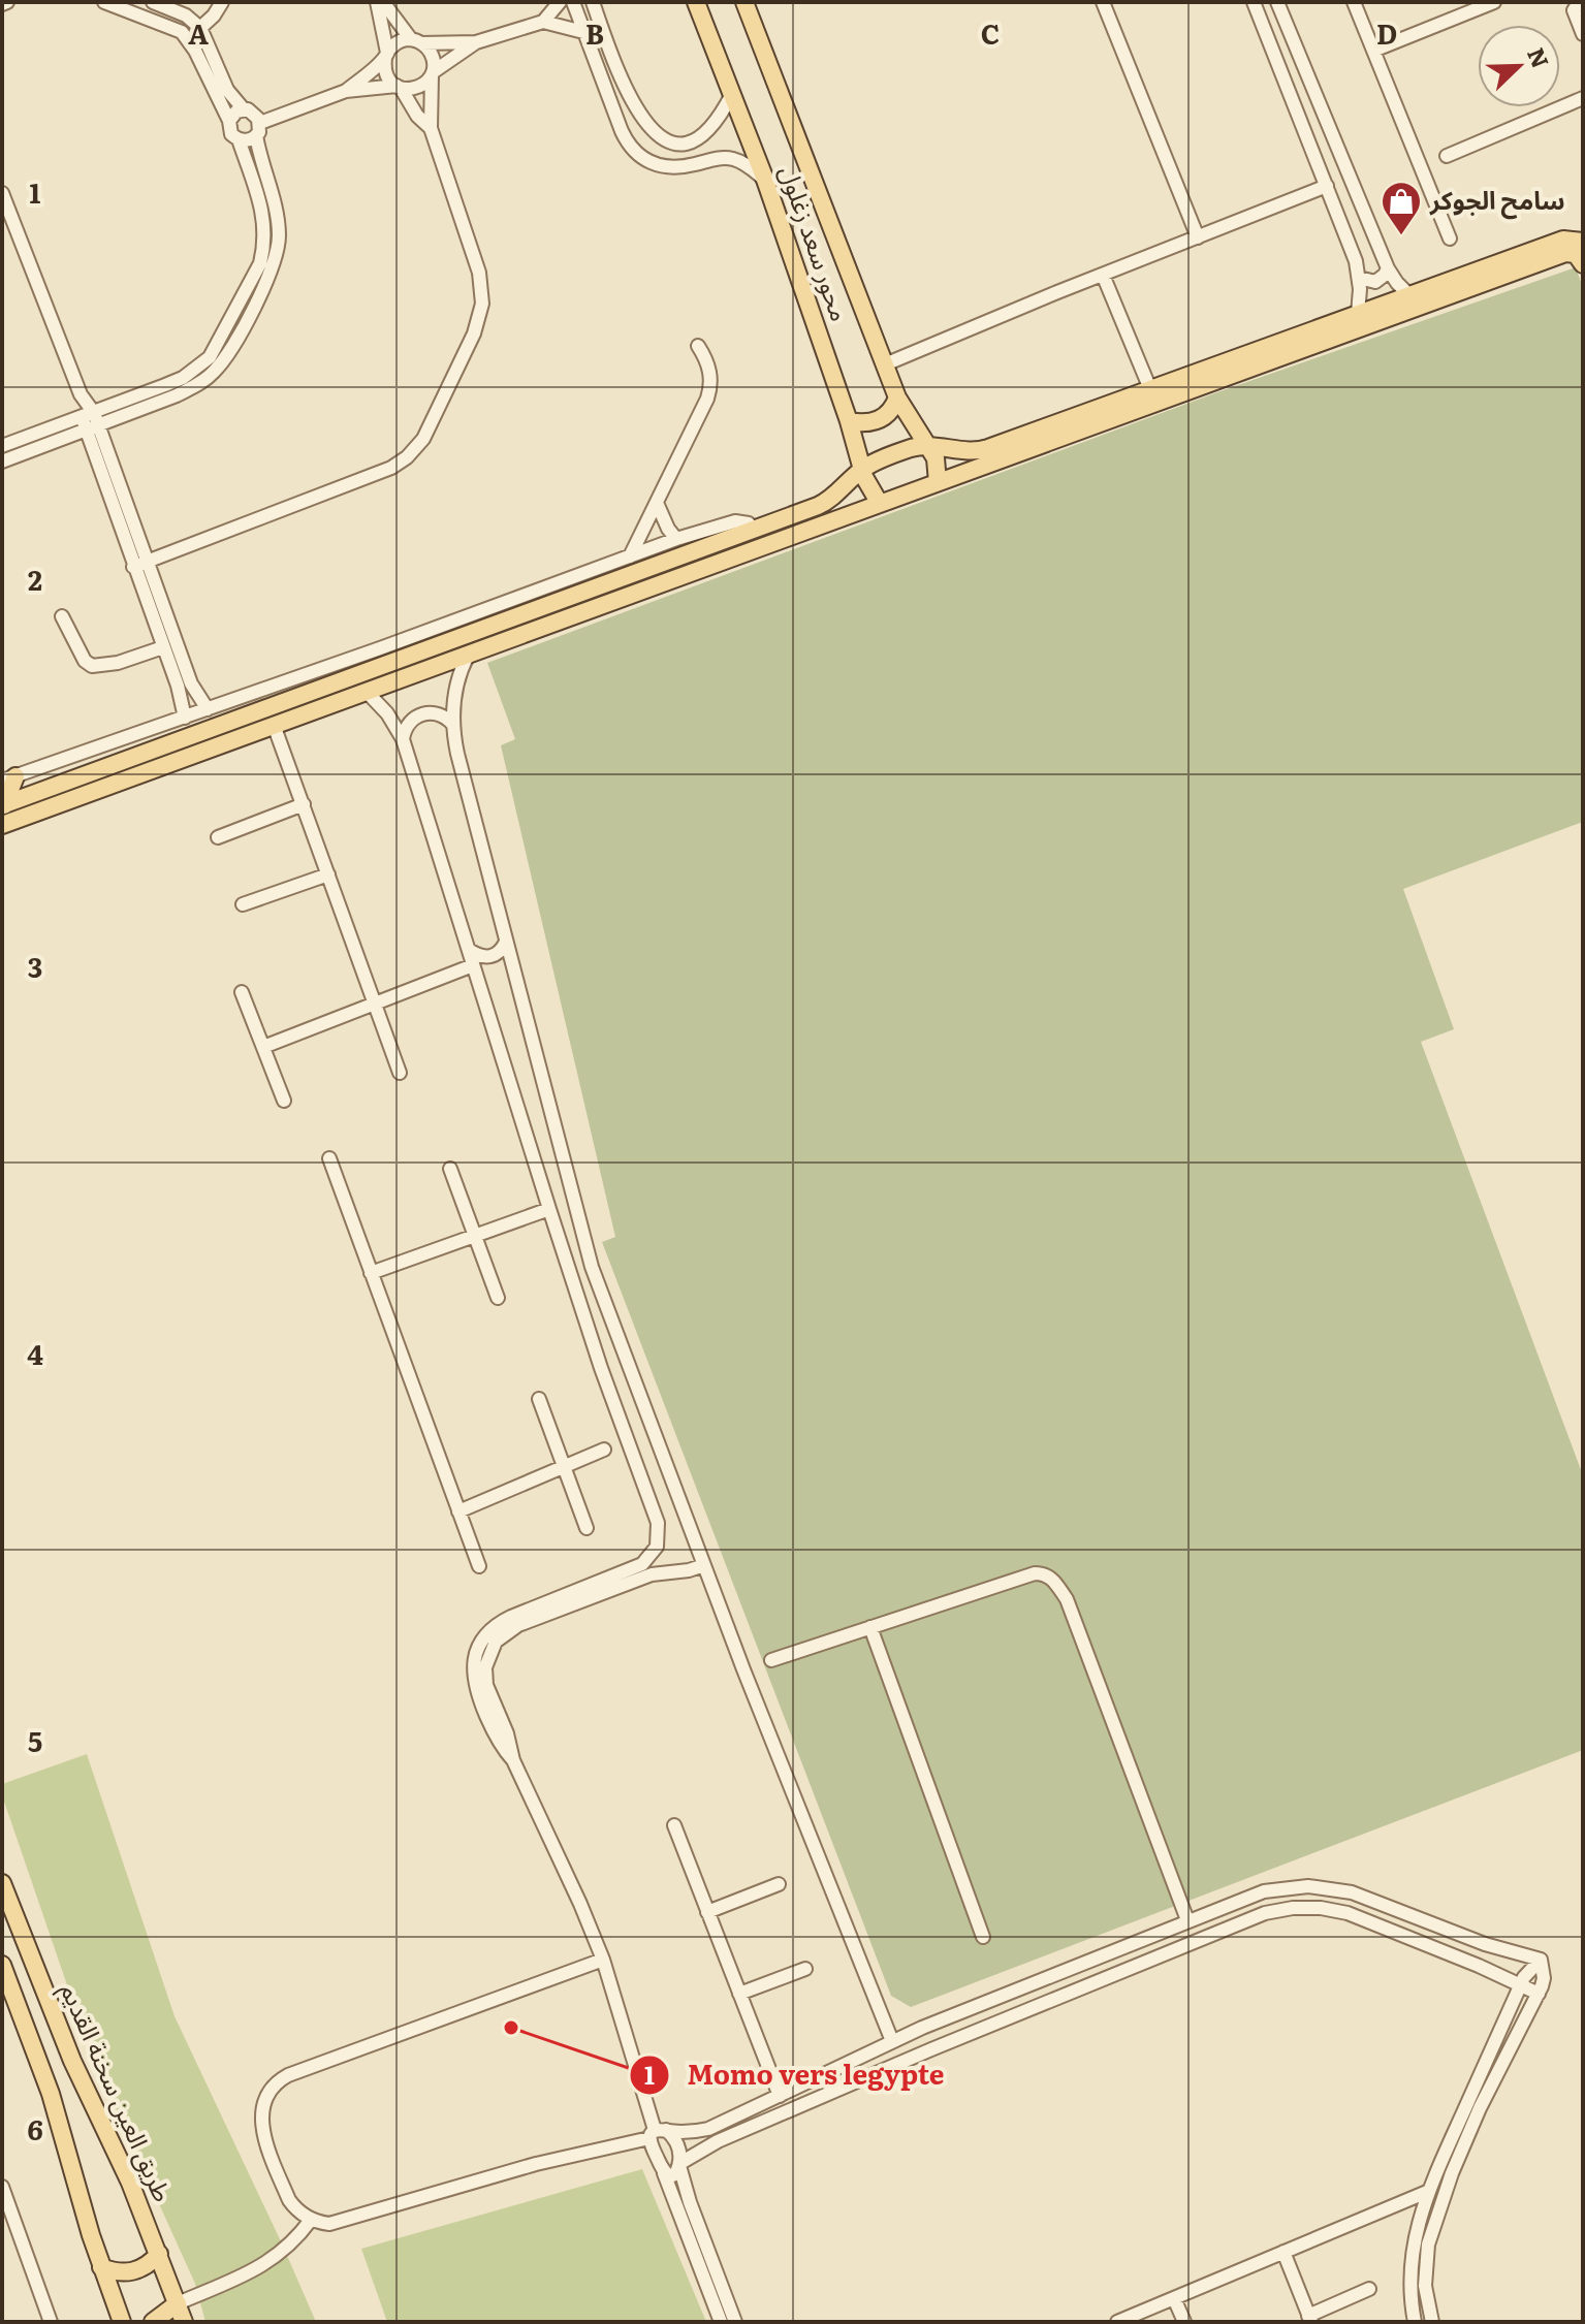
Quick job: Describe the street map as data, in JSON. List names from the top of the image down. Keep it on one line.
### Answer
{"streets":{"main road":["محور سعد زغلول","طريق العين سخنة القديم"]},"places":{"shop":["سامح الجوكر"],"other":["Momo vers legypte"]},"north":"top right","grid":{"columns":["A","B","C","D"],"rows":["1","2","3","4","5","6"]}}
